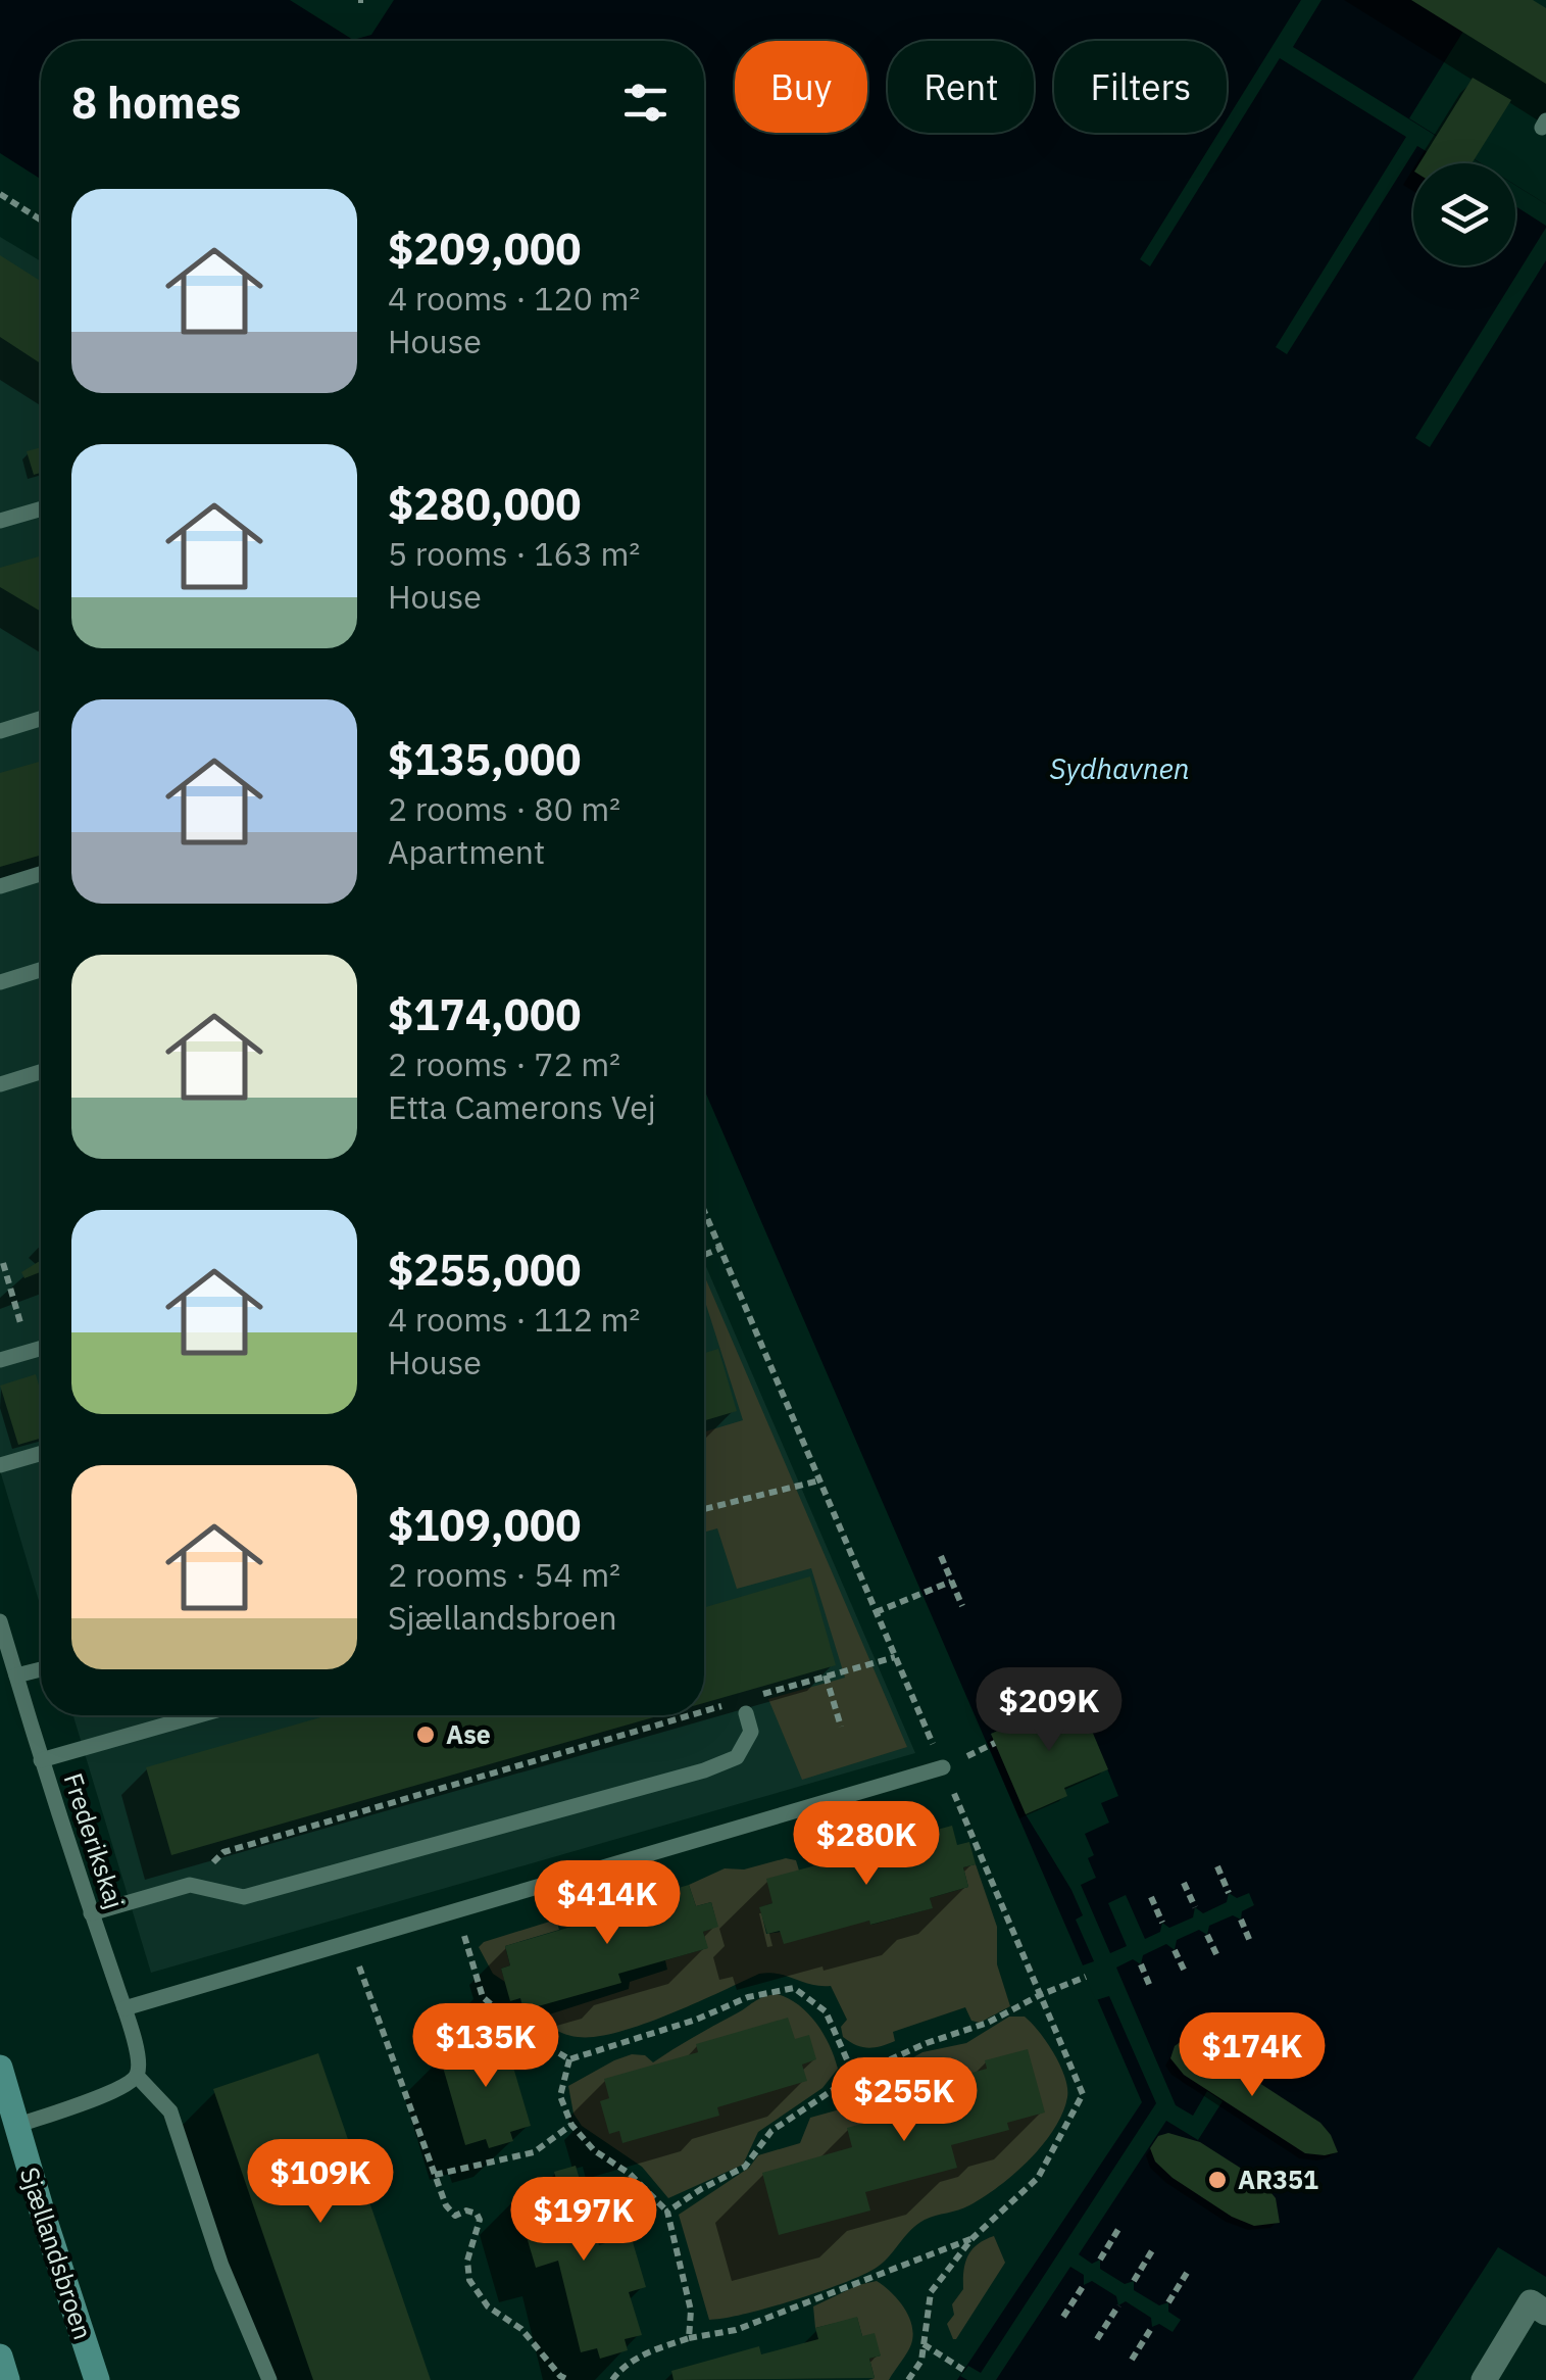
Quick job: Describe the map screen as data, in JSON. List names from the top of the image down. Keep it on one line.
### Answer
{"streets":{"street":["Sjællandsbroen"],"lane":["Frederikskaj"]},"water":["Sydhavnen"],"places":["Ase","AR351"],"page":{"chip":["Buy","Rent","Filters"],"heading":"8 homes","list":[{"name":"$209,000","note":"4 rooms · 120 m² · House"},{"name":"$280,000","note":"5 rooms · 163 m² · House"},{"name":"$135,000","note":"2 rooms · 80 m² · Apartment"},{"name":"$174,000","note":"2 rooms · 72 m² · Etta Camerons Vej"},{"name":"$255,000","note":"4 rooms · 112 m² · House"},{"name":"$109,000","note":"2 rooms · 54 m² · Sjællandsbroen"}],"price":["$209K","$280K","$414K","$135K","$174K","$255K","$109K","$197K"]}}
